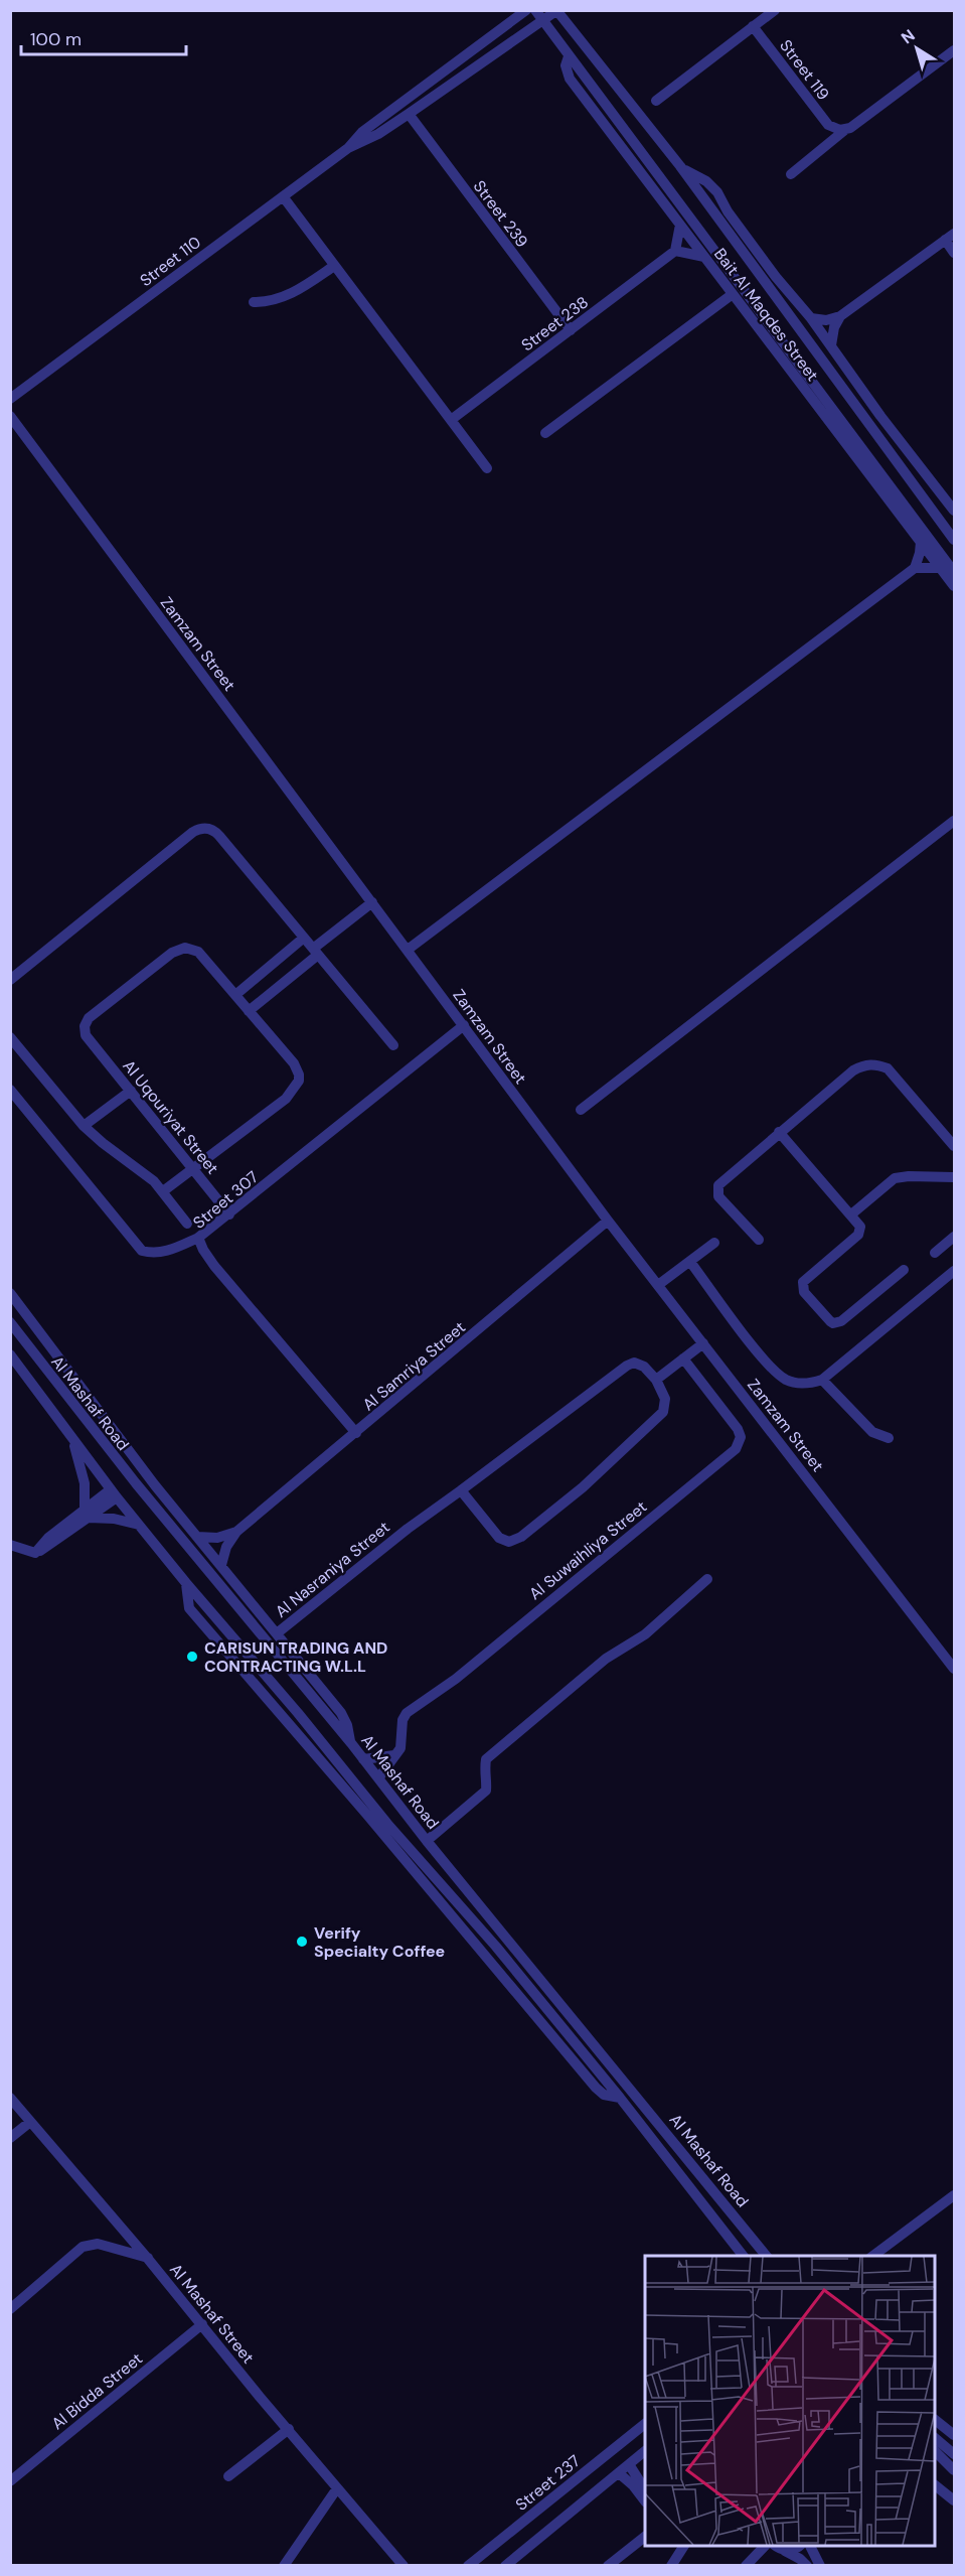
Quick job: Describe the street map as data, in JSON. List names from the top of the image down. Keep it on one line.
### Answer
{"streets":{"street":["Street 119","Street 239","Street 110","Bait Al Maqdes Street","Street 238","Zamzam Street","Al Uqouriyat Street","Street 307","Al Samriya Street","Al Mashaf Road","Al Suwaihliya Street","Al Nasraniya Street","Al Mashaf Street","Al Bidda Street","Street 237"]},"crossings":[["Street 239","Street 110"],["Street 239","Street 238"],["Street 110","Bait Al Maqdes Street"],["Zamzam Street","Street 307"],["Zamzam Street","Al Samriya Street"],["Al Uqouriyat Street","Street 307"],["Street 307","Al Samriya Street"],["Al Samriya Street","Al Mashaf Road"],["Al Mashaf Road","Al Suwaihliya Street"],["Al Mashaf Road","Al Nasraniya Street"],["Al Mashaf Street","Al Bidda Street"]],"places":["CARISUN TRADING AND CONTRACTING W.L.L","Verify Specialty Coffee"],"scale_bar":"100 m","north":"top left"}
